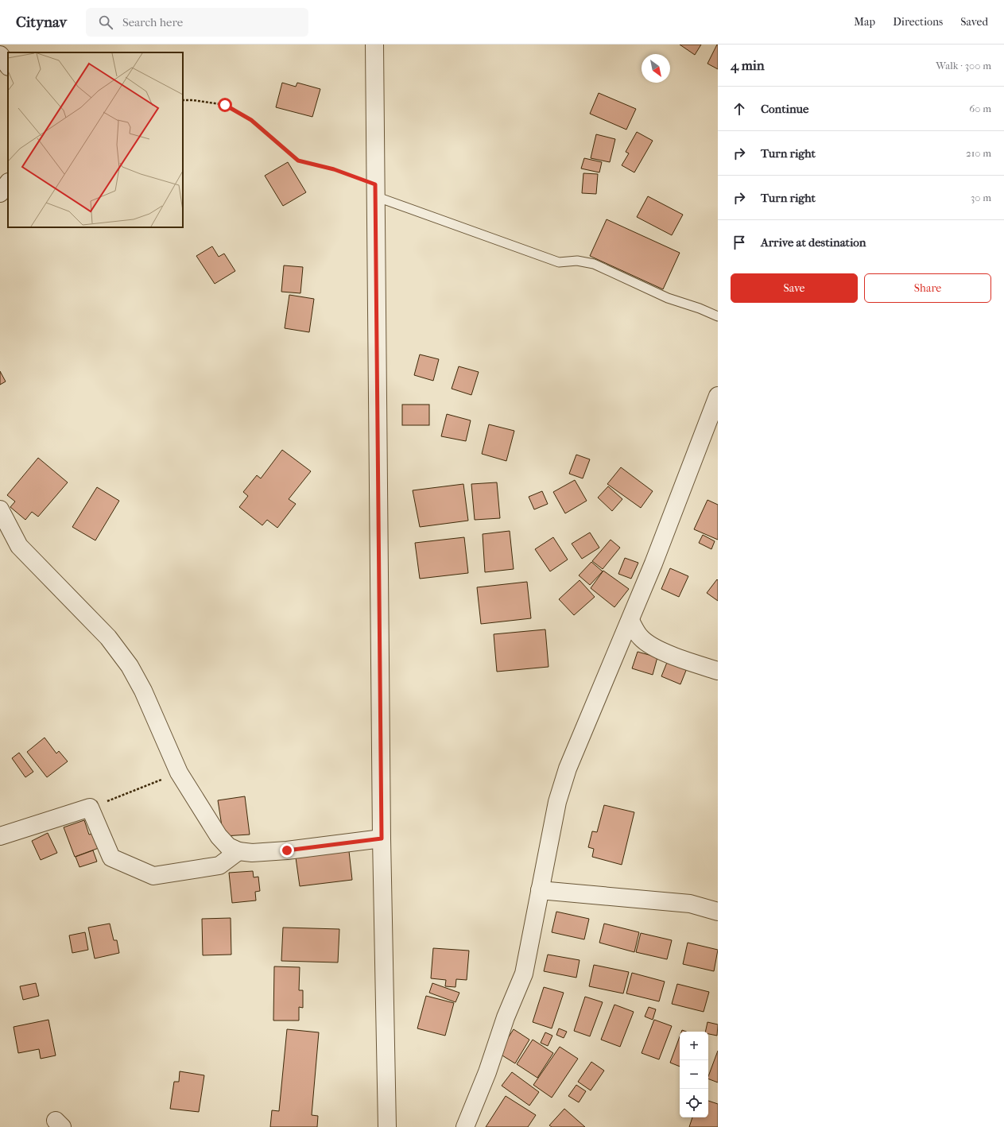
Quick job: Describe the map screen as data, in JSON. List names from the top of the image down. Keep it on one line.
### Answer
{"north":"bottom right","page":{"header":"Citynav","search":"Search here","nav":["Map","Directions","Saved"],"heading":["4 min","Walk · 300 m"],"list":[["Continue","60 m"],["Turn right","210 m"],["Turn right","30 m"],"Arrive at destination"],"buttons":["Save","Share"],"map_buttons":["+","−"]}}
